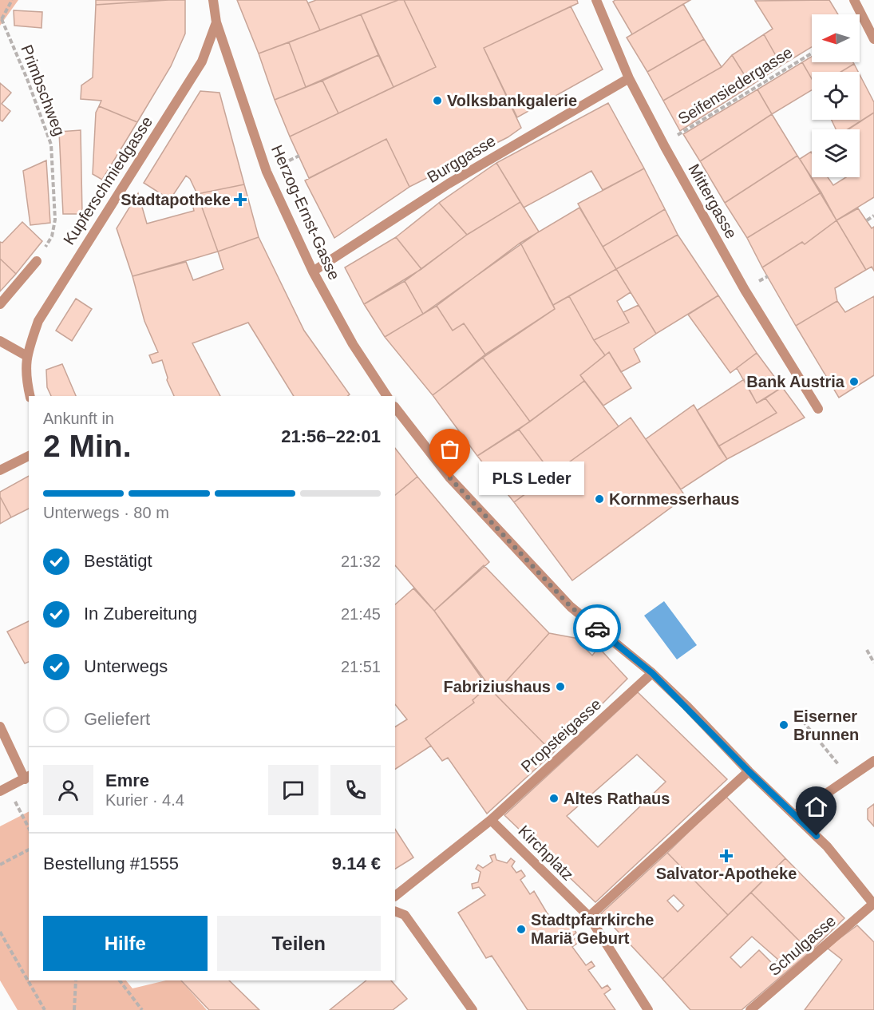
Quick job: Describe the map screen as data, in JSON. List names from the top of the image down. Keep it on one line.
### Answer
{"streets":{"street":["Burggasse","Kupferschmiedgasse","Mittergasse","Herzog-Ernst-Gasse","Propsteigasse","Kirchplatz","Schulgasse"],"path":["Seifensiedergasse","Primbschweg"]},"crossings":[["Seifensiedergasse","Mittergasse"],["Burggasse","Mittergasse"],["Burggasse","Herzog-Ernst-Gasse"],["Kupferschmiedgasse","Herzog-Ernst-Gasse"],["Propsteigasse","Kirchplatz"]],"places":{"other":["Volksbankgalerie","Bank Austria","PLS Leder","Kornmesserhaus","Fabriziushaus","Eiserner Brunnen","Altes Rathaus","Stadtpfarrkirche Mariä Geburt"],"health":["Stadtapotheke","Salvator-Apotheke"]},"north":"left","page":{"heading":["2 Min.","Ankunft in","21:56–22:01"],"panel":["Emre","Kurier · 4.4","Bestellung #1555","9.14 €"],"bubble":"PLS Leder","bar":"Unterwegs · 80 m","list":[["Bestätigt","21:32"],["In Zubereitung","21:45"],["Unterwegs","21:51"],"Geliefert"],"buttons":["Hilfe","Teilen"]}}
